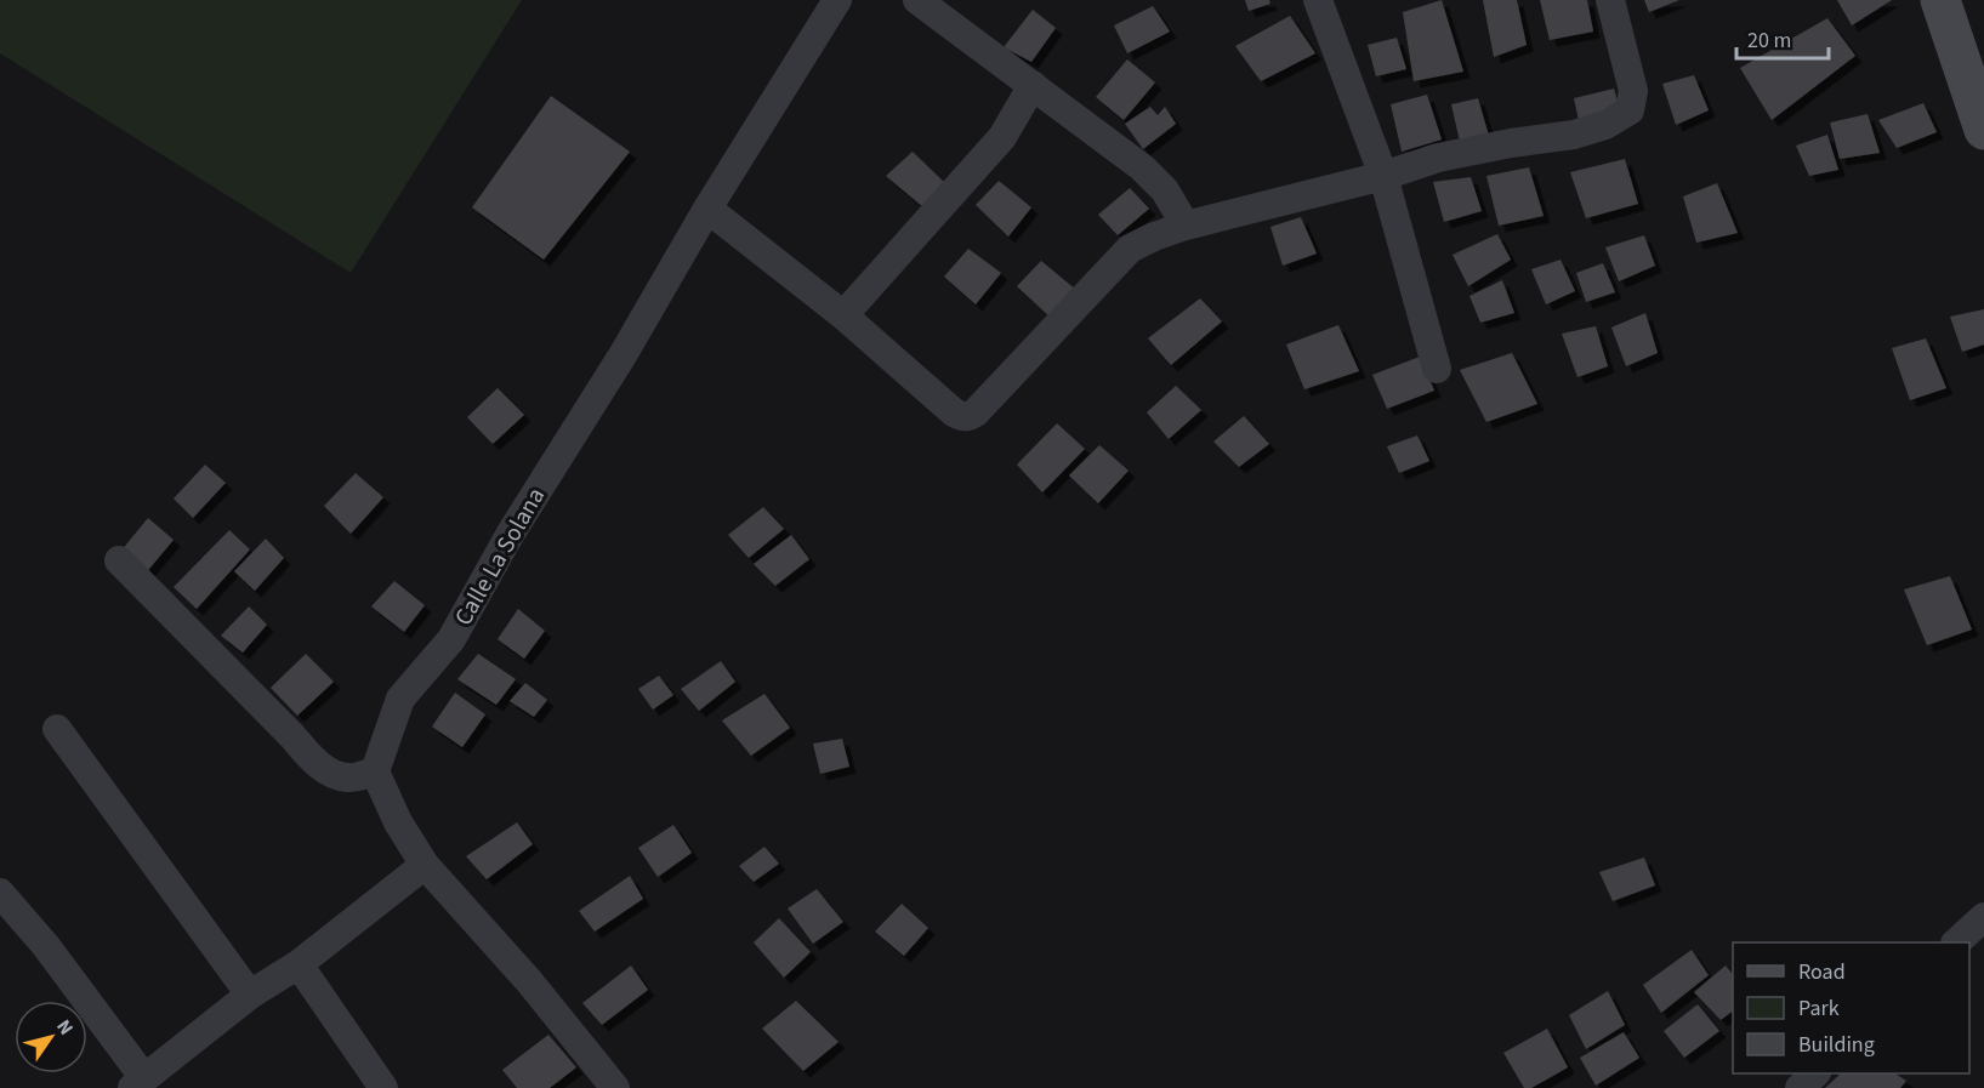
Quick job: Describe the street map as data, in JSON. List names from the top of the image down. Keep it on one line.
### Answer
{"streets":{"street":["Calle La Solana"]},"legend":["Road","Park","Building"],"scale_bar":"20 m","north":"top right"}
